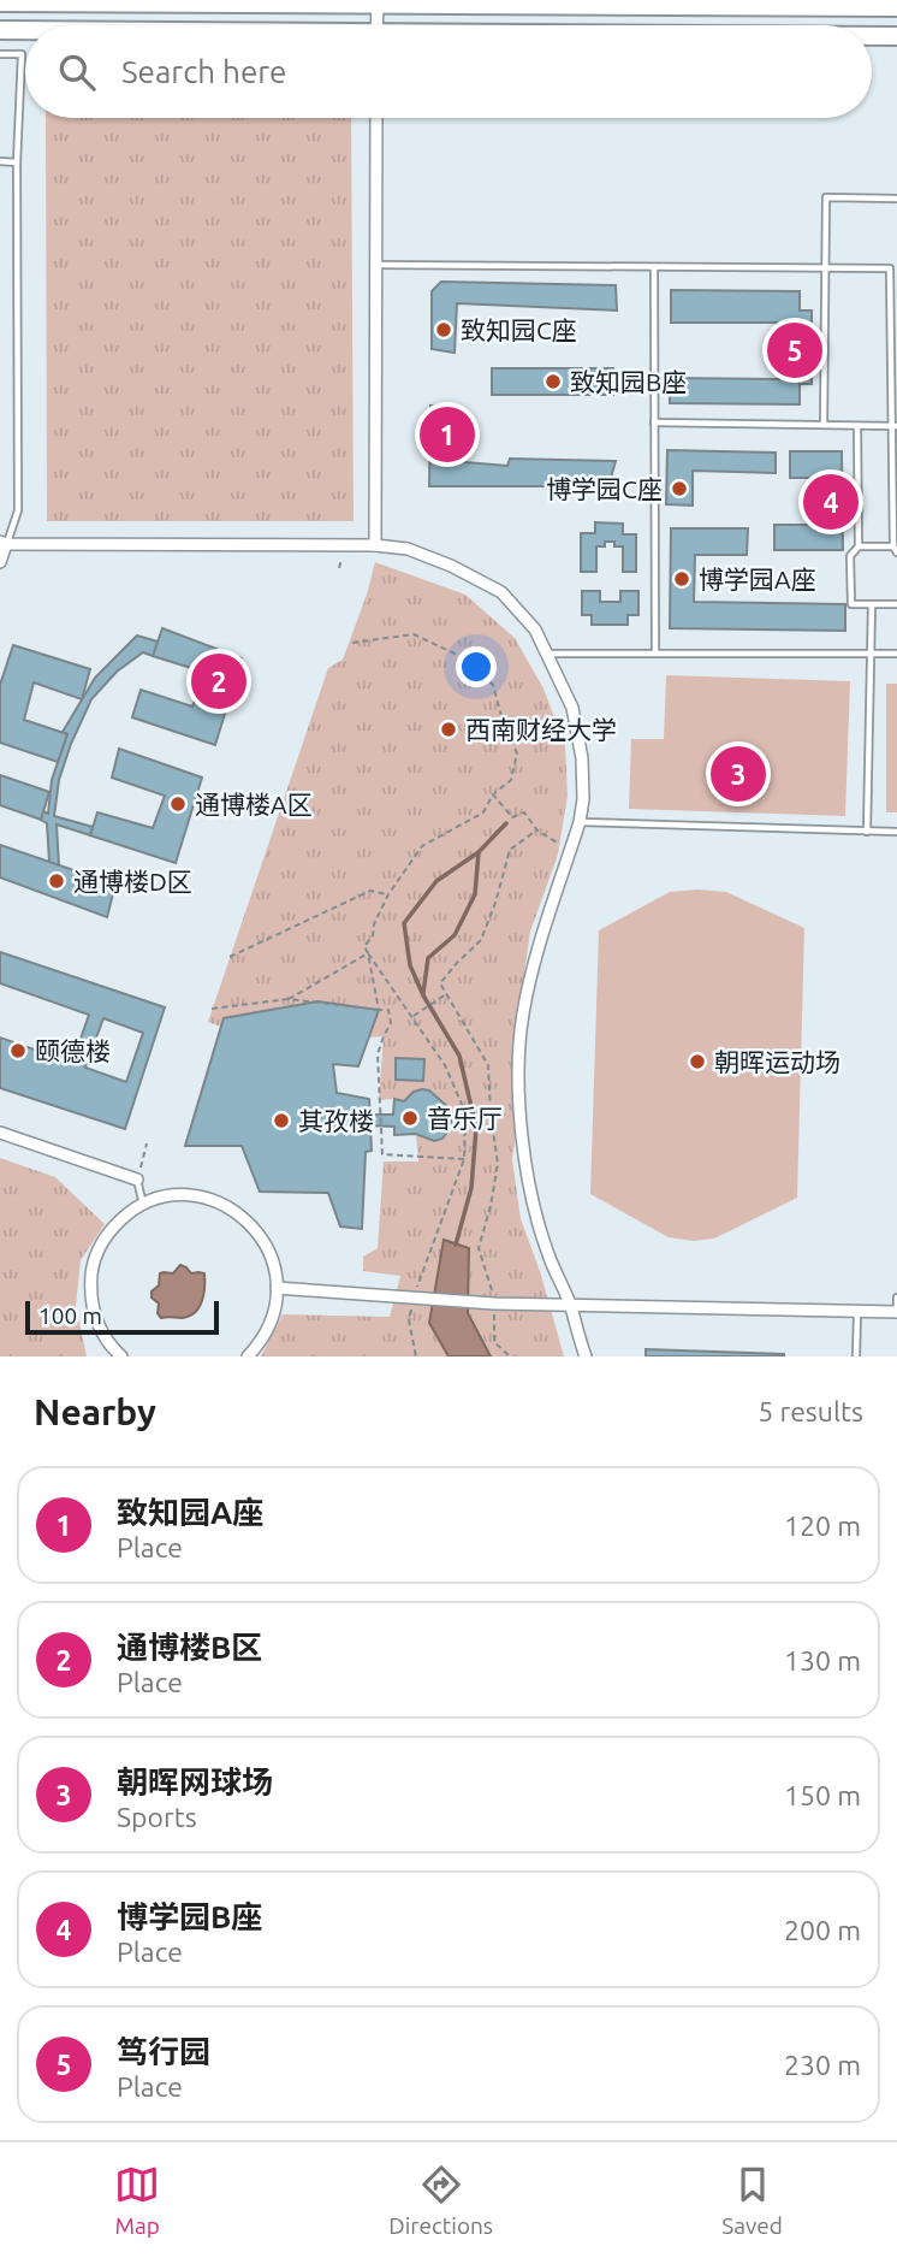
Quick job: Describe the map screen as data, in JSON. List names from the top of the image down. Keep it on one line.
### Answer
{"places":["致知园C座","致知园B座","博学园C座","博学园A座","西南财经大学","通博楼A区","通博楼D区","颐德楼","朝晖运动场","音乐厅","其孜楼"],"scale_bar":"100 m","page":{"search":"Search here","pins":["5","1","4","2","3"],"scale":"100 m","heading":["Nearby","5 results"],"list":[{"mark":"1","name":"致知园A座","note":"Place","value":"120 m"},{"mark":"2","name":"通博楼B区","note":"Place","value":"130 m"},{"mark":"3","name":"朝晖网球场","note":"Sports","value":"150 m"},{"mark":"4","name":"博学园B座","note":"Place","value":"200 m"},{"mark":"5","name":"笃行园","note":"Place","value":"230 m"}],"nav":["Map","Directions","Saved"]}}
